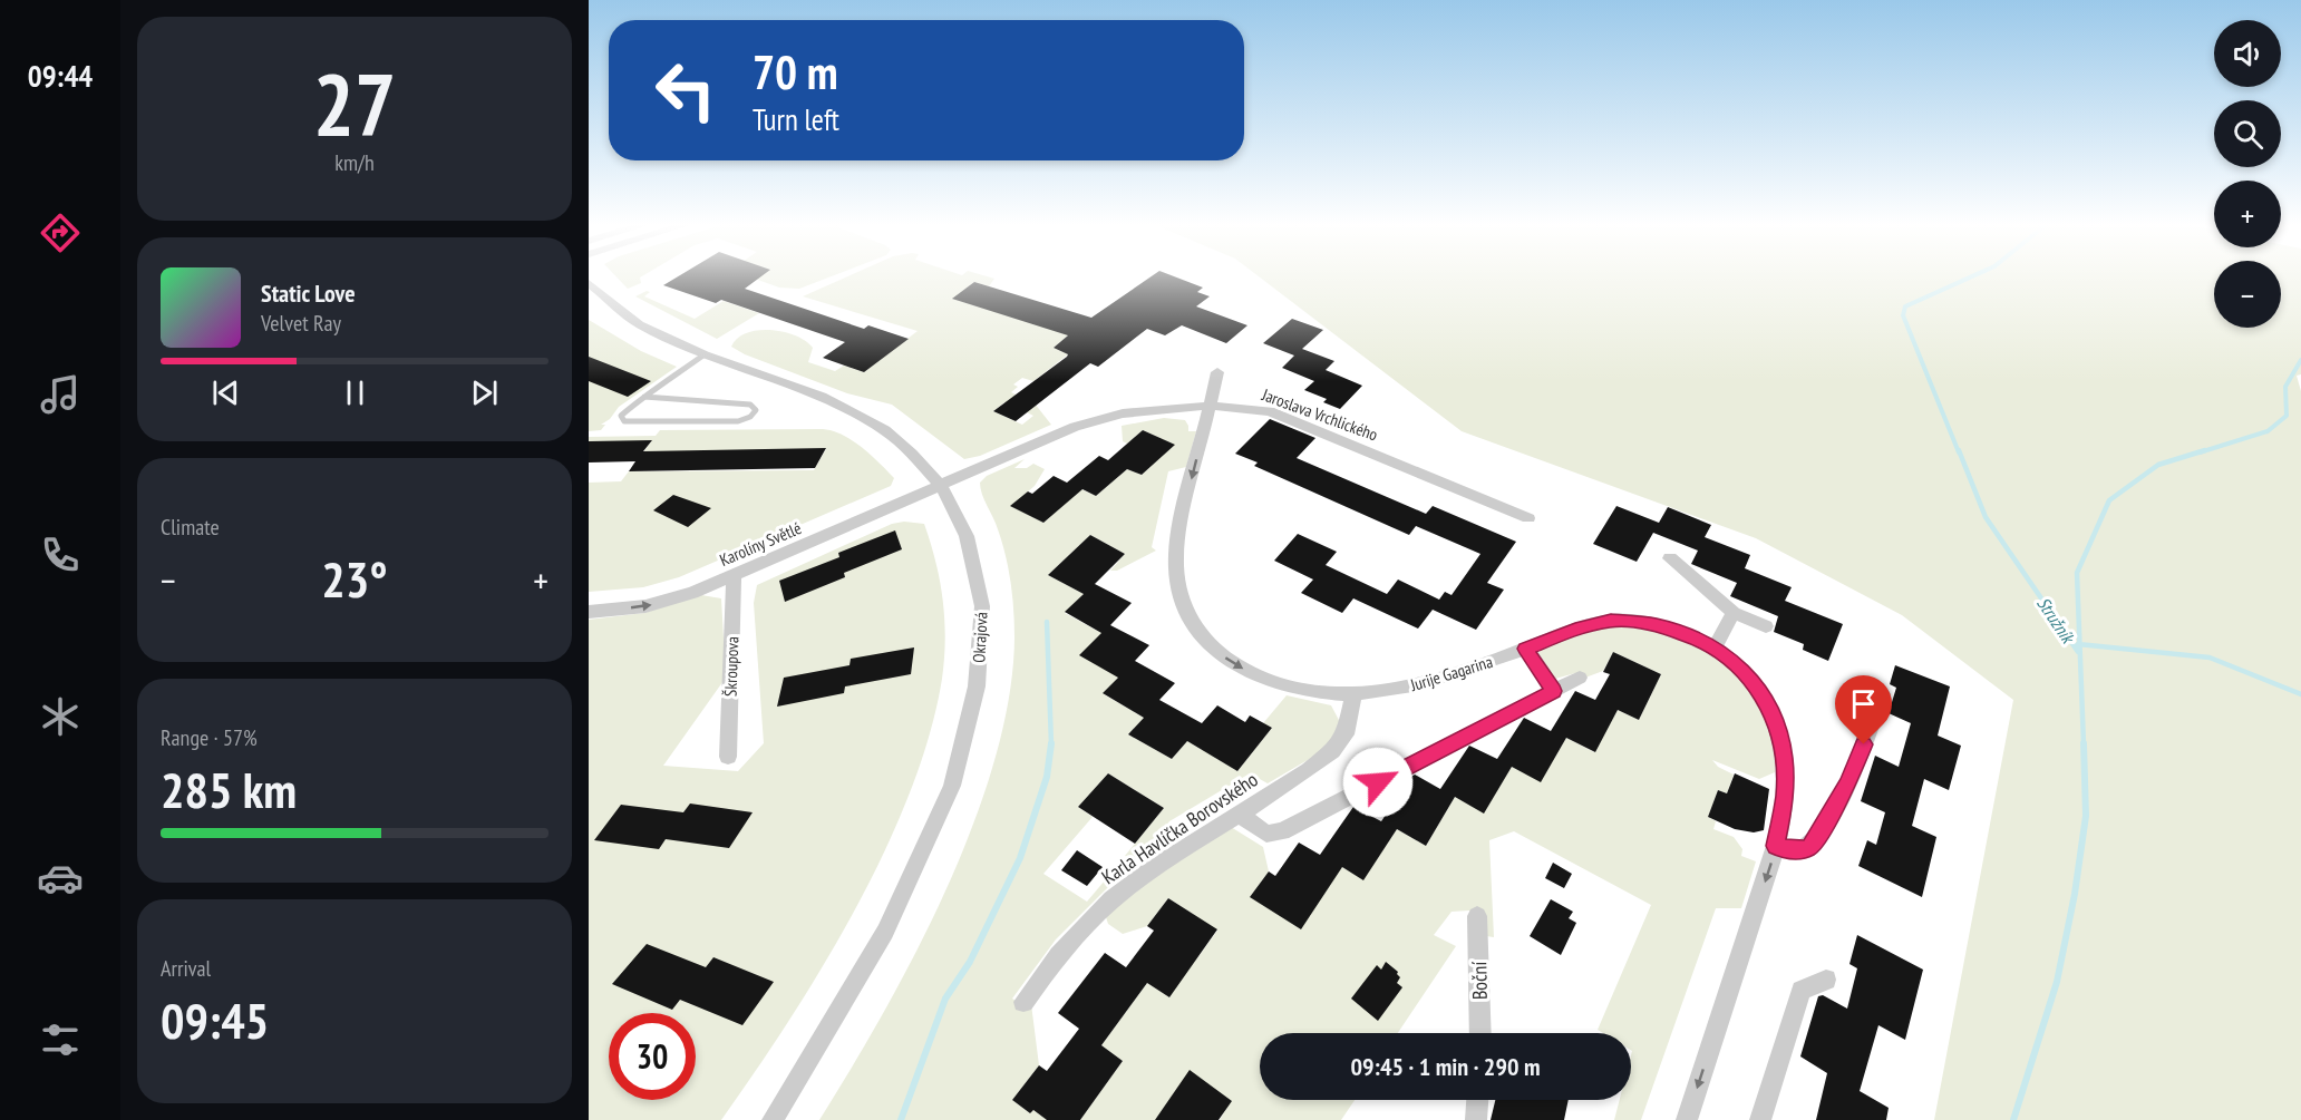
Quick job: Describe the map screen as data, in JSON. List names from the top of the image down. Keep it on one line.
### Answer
{"streets":{"street":["Jaroslava Vrchlického","Karolíny Světlé","Okrajová","Škroupova","Jurije Gagarina","Karla Havlíčka Borovského","Boční"]},"crossings":[["Jaroslava Vrchlického","Karolíny Světlé"],["Jaroslava Vrchlického","Okrajová"],["Jaroslava Vrchlického","Jurije Gagarina"],["Karolíny Světlé","Okrajová"],["Karolíny Světlé","Škroupova"],["Jurije Gagarina","Karla Havlíčka Borovského"]],"one_way":["Karolíny Světlé","Jurije Gagarina"],"water":["Stružník"],"page":{"tabs":"09:44","tile":[["27","km/h"],"Climate",["Range · 57%","285 km"],["Arrival","09:45"]],"map_buttons":["+","−"],"turn":["70 m","Turn left"],"song":["Static Love","Velvet Ray"],"heat":["−","23°","+"],"limit":"30","trip":"09:45 · 1 min · 290 m"}}
